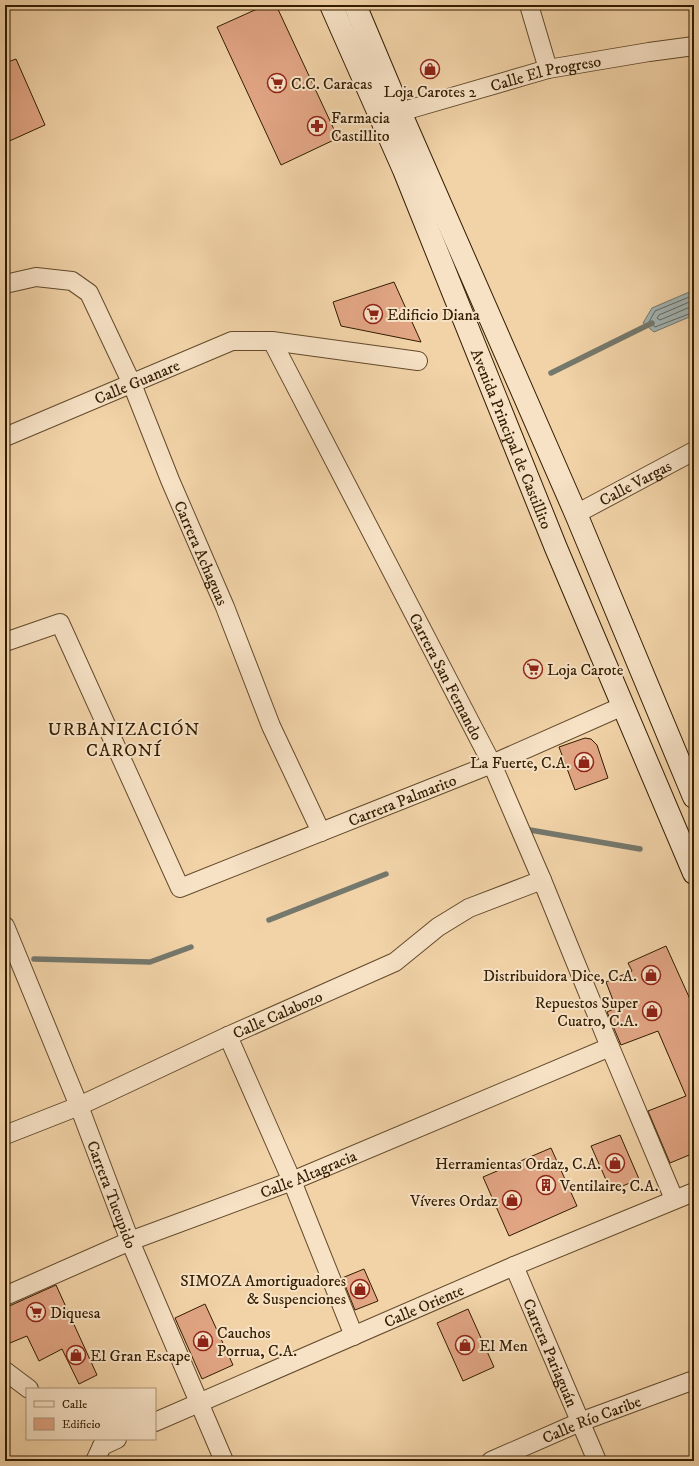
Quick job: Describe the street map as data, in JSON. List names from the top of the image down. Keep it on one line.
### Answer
{"streets":{"main road":["Avenida Principal de Castillito"],"street":["Calle El Progreso","Calle Guanare","Calle Vargas","Carrera Achaguas","Carrera San Fernando","Carrera Palmarito","Calle Calabozo","Calle Altagracia","Carrera Tucupido","Calle Oriente","Carrera Pariaguán","Calle Río Caribe"]},"crossings":[["Calle El Progreso","Avenida Principal de Castillito"],["Calle Guanare","Carrera Achaguas"],["Calle Guanare","Carrera San Fernando"],["Avenida Principal de Castillito","Calle Vargas"],["Avenida Principal de Castillito","Carrera Palmarito"],["Carrera Achaguas","Carrera Palmarito"],["Carrera San Fernando","Carrera Palmarito"],["Carrera San Fernando","Calle Calabozo"],["Carrera San Fernando","Calle Altagracia"],["Carrera San Fernando","Calle Oriente"],["Calle Calabozo","Carrera Tucupido"],["Calle Altagracia","Carrera Tucupido"],["Carrera Tucupido","Calle Oriente"],["Calle Oriente","Carrera Pariaguán"],["Carrera Pariaguán","Calle Río Caribe"]],"districts":["URBANIZACIÓN CARONÍ"],"places":{"shop":["Loja Carotes 2","La Fuerte, C.A.","Distribuidora Dice, C.A.","Repuestos Super Cuatro, C.A.","Herramientas Ordaz, C.A.","Víveres Ordaz","SIMOZA Amortiguadores & Suspenciones","Cauchos Porrua, C.A.","El Men","El Gran Escape"],"supermarket":["C.C. Caracas","Edificio Diana","Loja Carote","Diquesa"],"pharmacy":["Farmacia Castillito"],"building":["Ventilaire, C.A."]},"legend":["Calle","Edificio"]}
